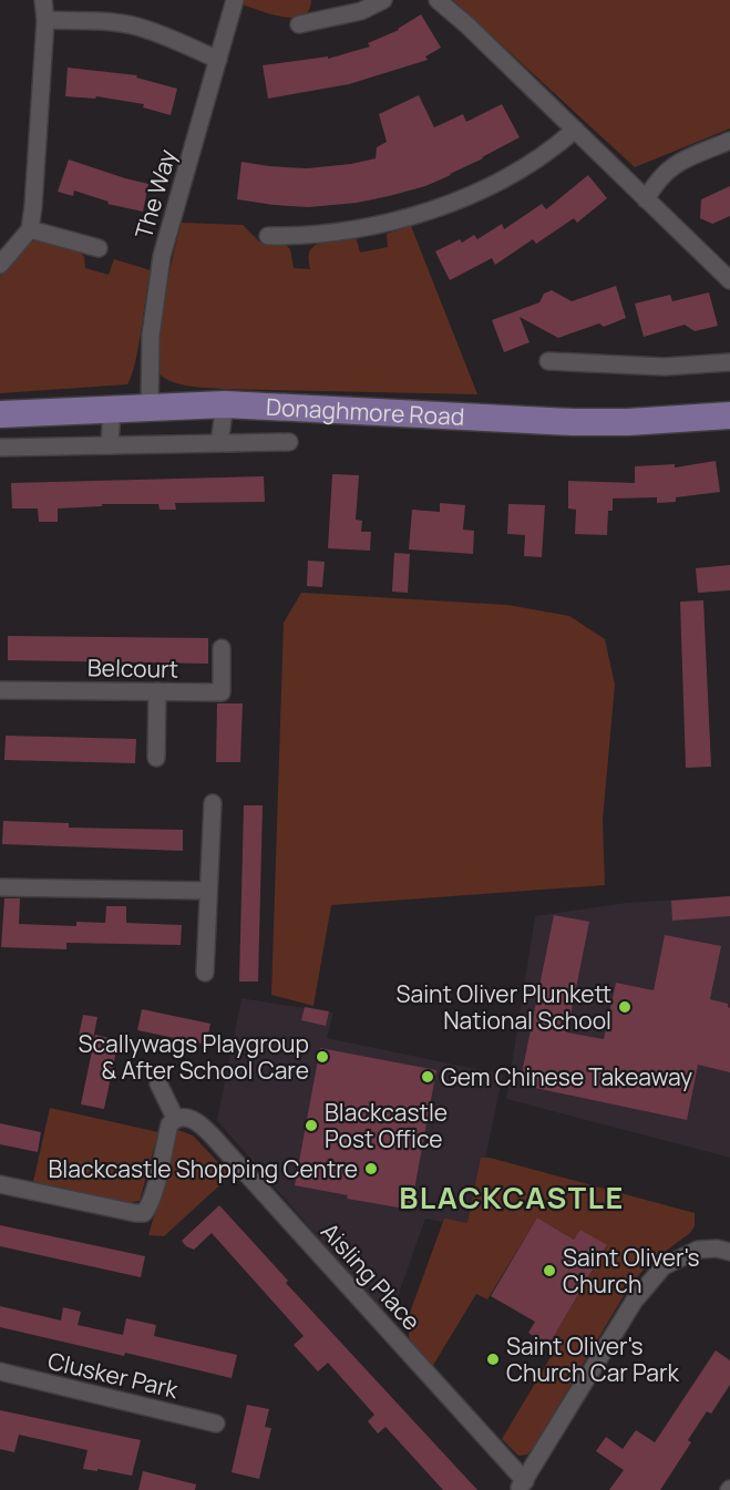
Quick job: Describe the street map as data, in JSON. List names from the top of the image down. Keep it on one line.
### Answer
{"streets":{"main road":["Donaghmore Road"],"street":["The Way","Belcourt","Aisling Place","Clusker Park"]},"crossings":[["The Way","Donaghmore Road"]],"districts":["BLACKCASTLE"],"places":["Saint Oliver Plunkett National School","Scallywags Playgroup & After School Care","Gem Chinese Takeaway","Blackcastle Post Office","Blackcastle Shopping Centre","Saint Oliver's Church","Saint Oliver's Church Car Park"]}
